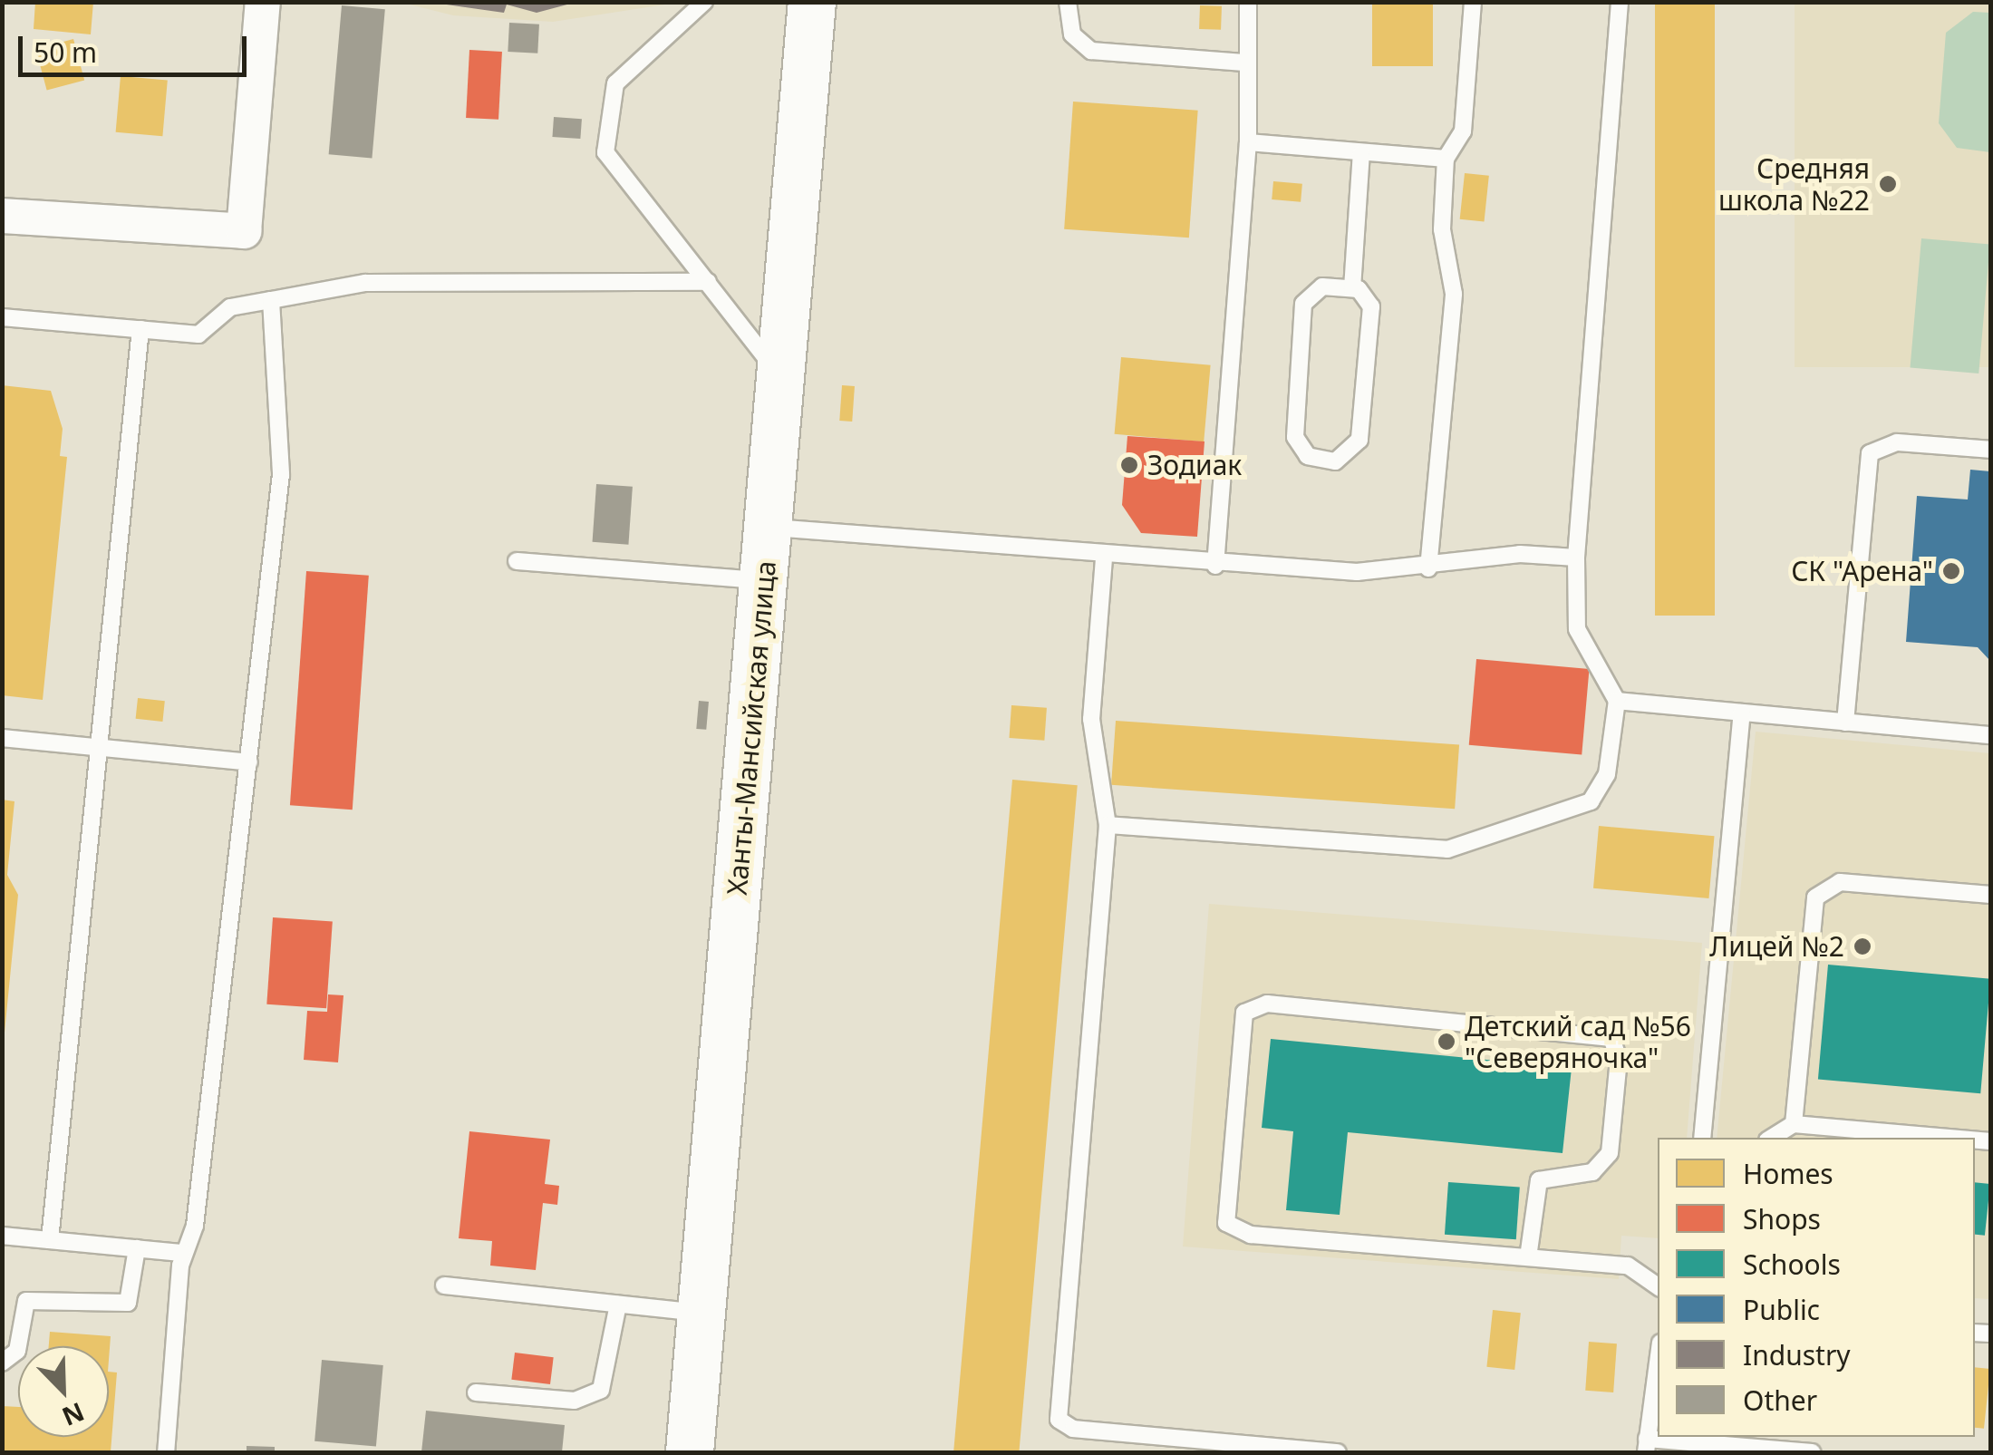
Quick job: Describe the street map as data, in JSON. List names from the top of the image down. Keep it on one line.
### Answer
{"streets":{"main road":["Ханты-Мансийская улица"]},"places":["Средняя школа №22","Зодиак","СК \"Арена\"","Лицей №2","Детский сад №56 \"Северяночка\""],"legend":["Homes","Shops","Schools","Public","Industry","Other"],"scale_bar":"50 m","north":"bottom right"}
